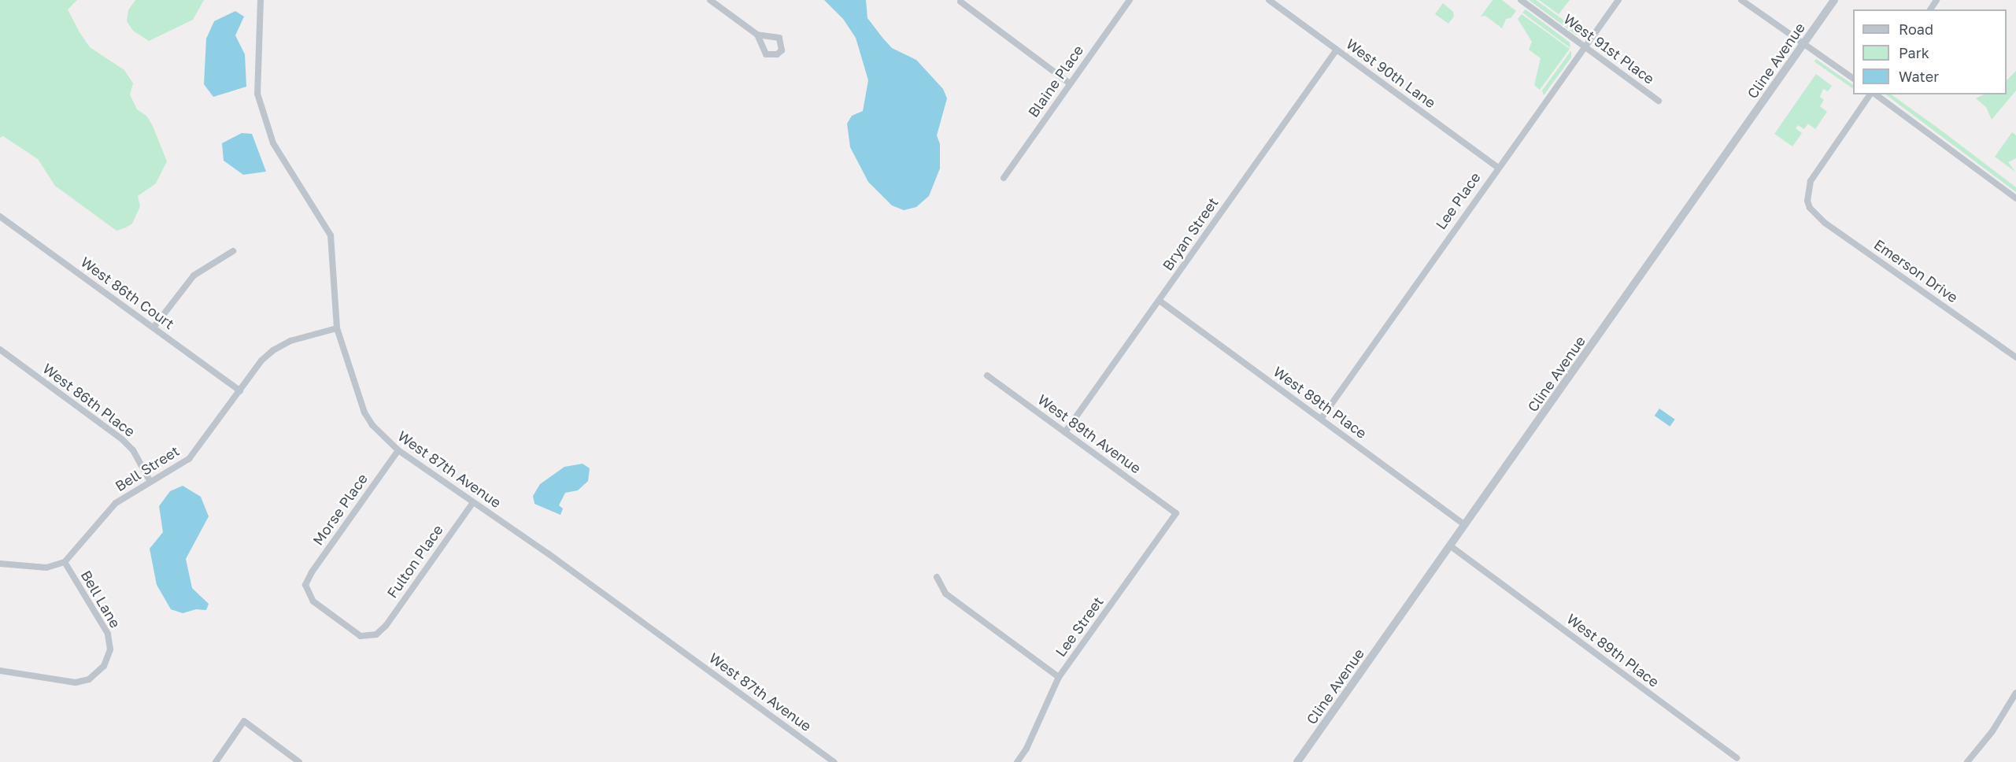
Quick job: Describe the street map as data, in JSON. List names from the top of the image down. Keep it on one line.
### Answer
{"streets":{"street":["West 91st Place","Cline Avenue","West 90th Lane","Blaine Place","Lee Place","Bryan Street","Emerson Drive","West 86th Court","West 86th Place","West 89th Place","West 89th Avenue","Bell Street","West 87th Avenue","Morse Place","Fulton Place","Bell Lane","Lee Street"]},"crossings":[["West 91st Place","Lee Place"],["Cline Avenue","West 89th Place"],["West 90th Lane","Lee Place"],["West 90th Lane","Bryan Street"],["Lee Place","West 89th Place"],["Bryan Street","West 89th Place"],["Bryan Street","West 89th Avenue"],["West 86th Court","Bell Street"],["West 86th Place","Bell Street"],["West 89th Avenue","Lee Street"],["Bell Street","West 87th Avenue"],["Bell Street","Bell Lane"],["West 87th Avenue","Morse Place"],["West 87th Avenue","Fulton Place"],["Morse Place","Fulton Place"]],"legend":["Road","Park","Water"]}
